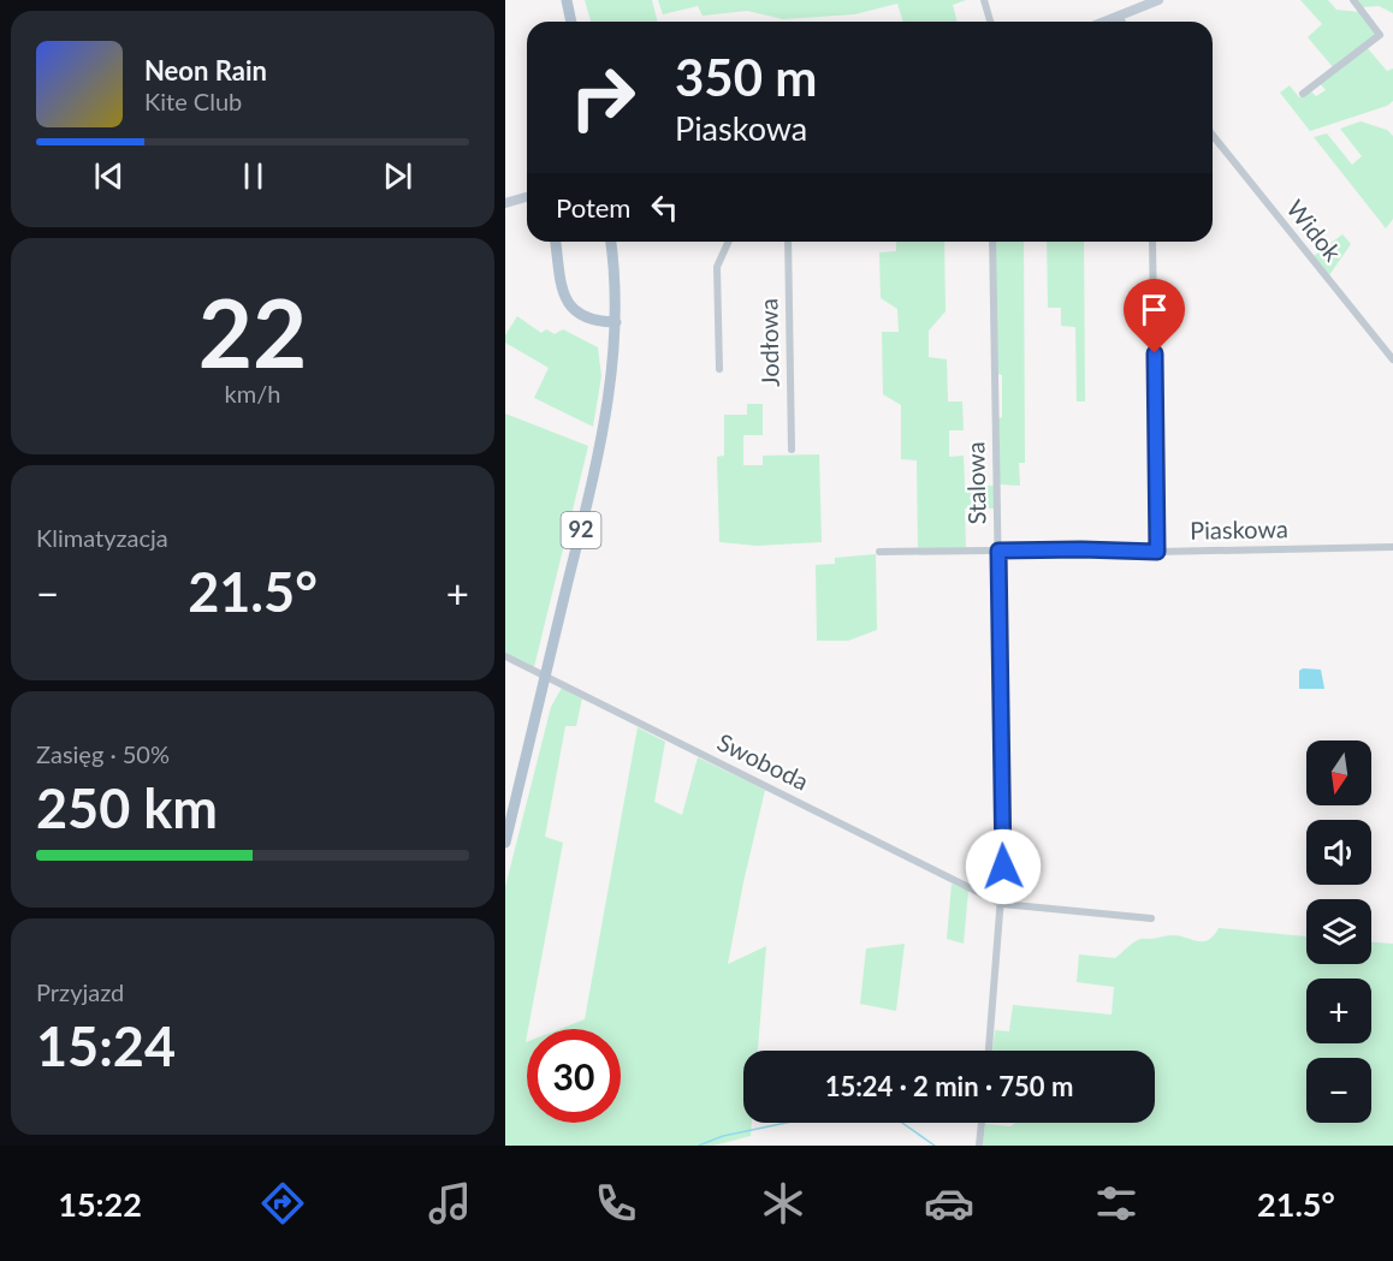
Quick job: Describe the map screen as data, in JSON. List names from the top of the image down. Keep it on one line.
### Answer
{"streets":{"main road":["92"],"street":["Widok","Jodłowa","Stalowa","Piaskowa","Swoboda"]},"crossings":[["Stalowa","Piaskowa"],["Stalowa","Swoboda"],["92","Swoboda"]],"north":"bottom","page":{"turn":["350 m","Piaskowa"],"song":["Neon Rain","Kite Club"],"then":"Potem","tile":[["22","km/h"],"Klimatyzacja",["Zasięg · 50%","250 km"],["Przyjazd","15:24"]],"heat":["−","21.5°","+"],"map_buttons":["+","−"],"limit":"30","trip":"15:24 · 2 min · 750 m","tabs":["15:22","21.5°"]}}
